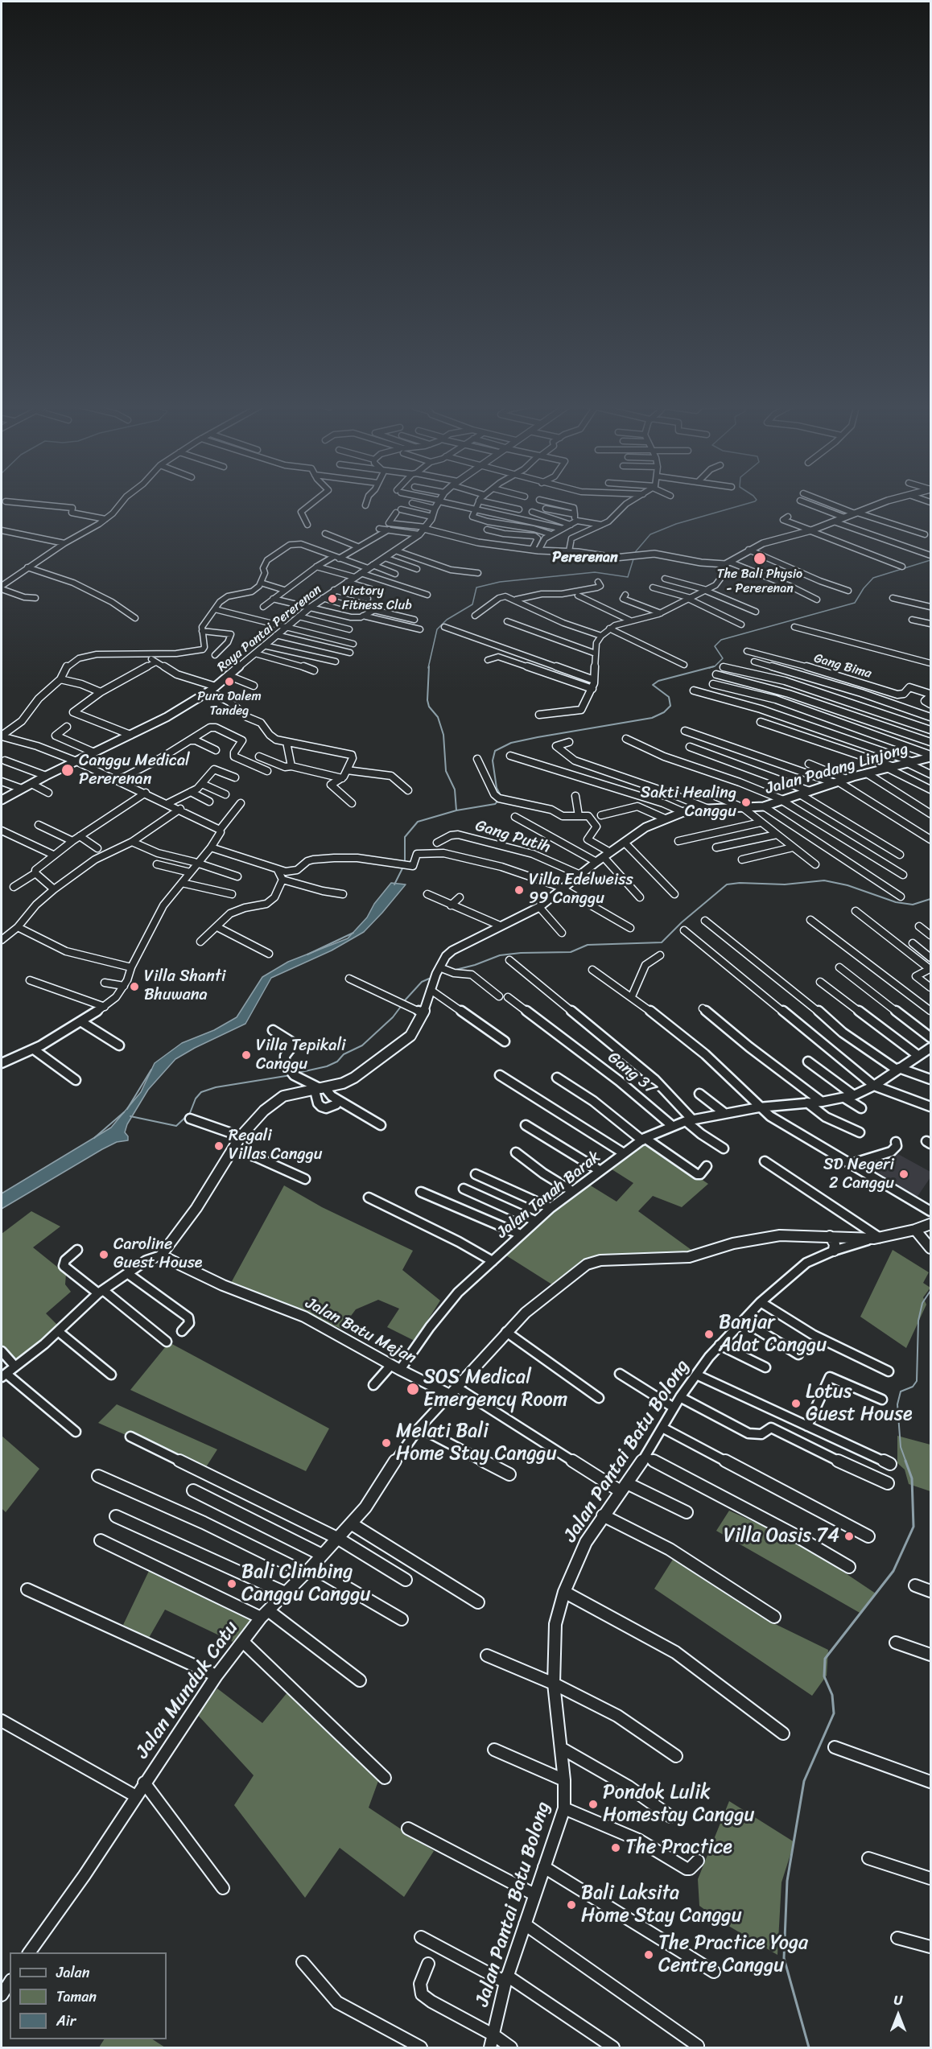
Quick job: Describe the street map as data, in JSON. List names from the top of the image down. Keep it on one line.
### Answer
{"streets":{"street":["Raya Pantai Pererenan","Gang Bima","Jalan Padang Linjong","Gang Putih","Gang 37","Jalan Tanah Barak","Jalan Batu Mejan","Jalan Pantai Batu Bolong","Jalan Munduk Catu"]},"crossings":[["Jalan Padang Linjong","Gang Putih"],["Jalan Padang Linjong","Jalan Batu Mejan"],["Gang 37","Jalan Tanah Barak"],["Jalan Tanah Barak","Jalan Batu Mejan"],["Jalan Batu Mejan","Jalan Munduk Catu"]],"districts":["Pererenan"],"places":["The Bali Physio - Pererenan","Victory Fitness Club","Pura Dalem Tandeg","Canggu Medical Pererenan","Sakti Healing Canggu","Villa Edelweiss 99 Canggu","Villa Shanti Bhuwana","Villa Tepikali Canggu","Regali Villas Canggu","SD Negeri 2 Canggu","Caroline Guest House","Banjar Adat Canggu","SOS Medical Emergency Room","Lotus Guest House","Melati Bali Home Stay Canggu","Villa Oasis 74","Bali Climbing Canggu Canggu","Pondok Lulik Homestay Canggu","The Practice","Bali Laksita Home Stay Canggu","The Practice Yoga Centre Canggu"],"legend":["Jalan","Taman","Air"],"north":"top"}
